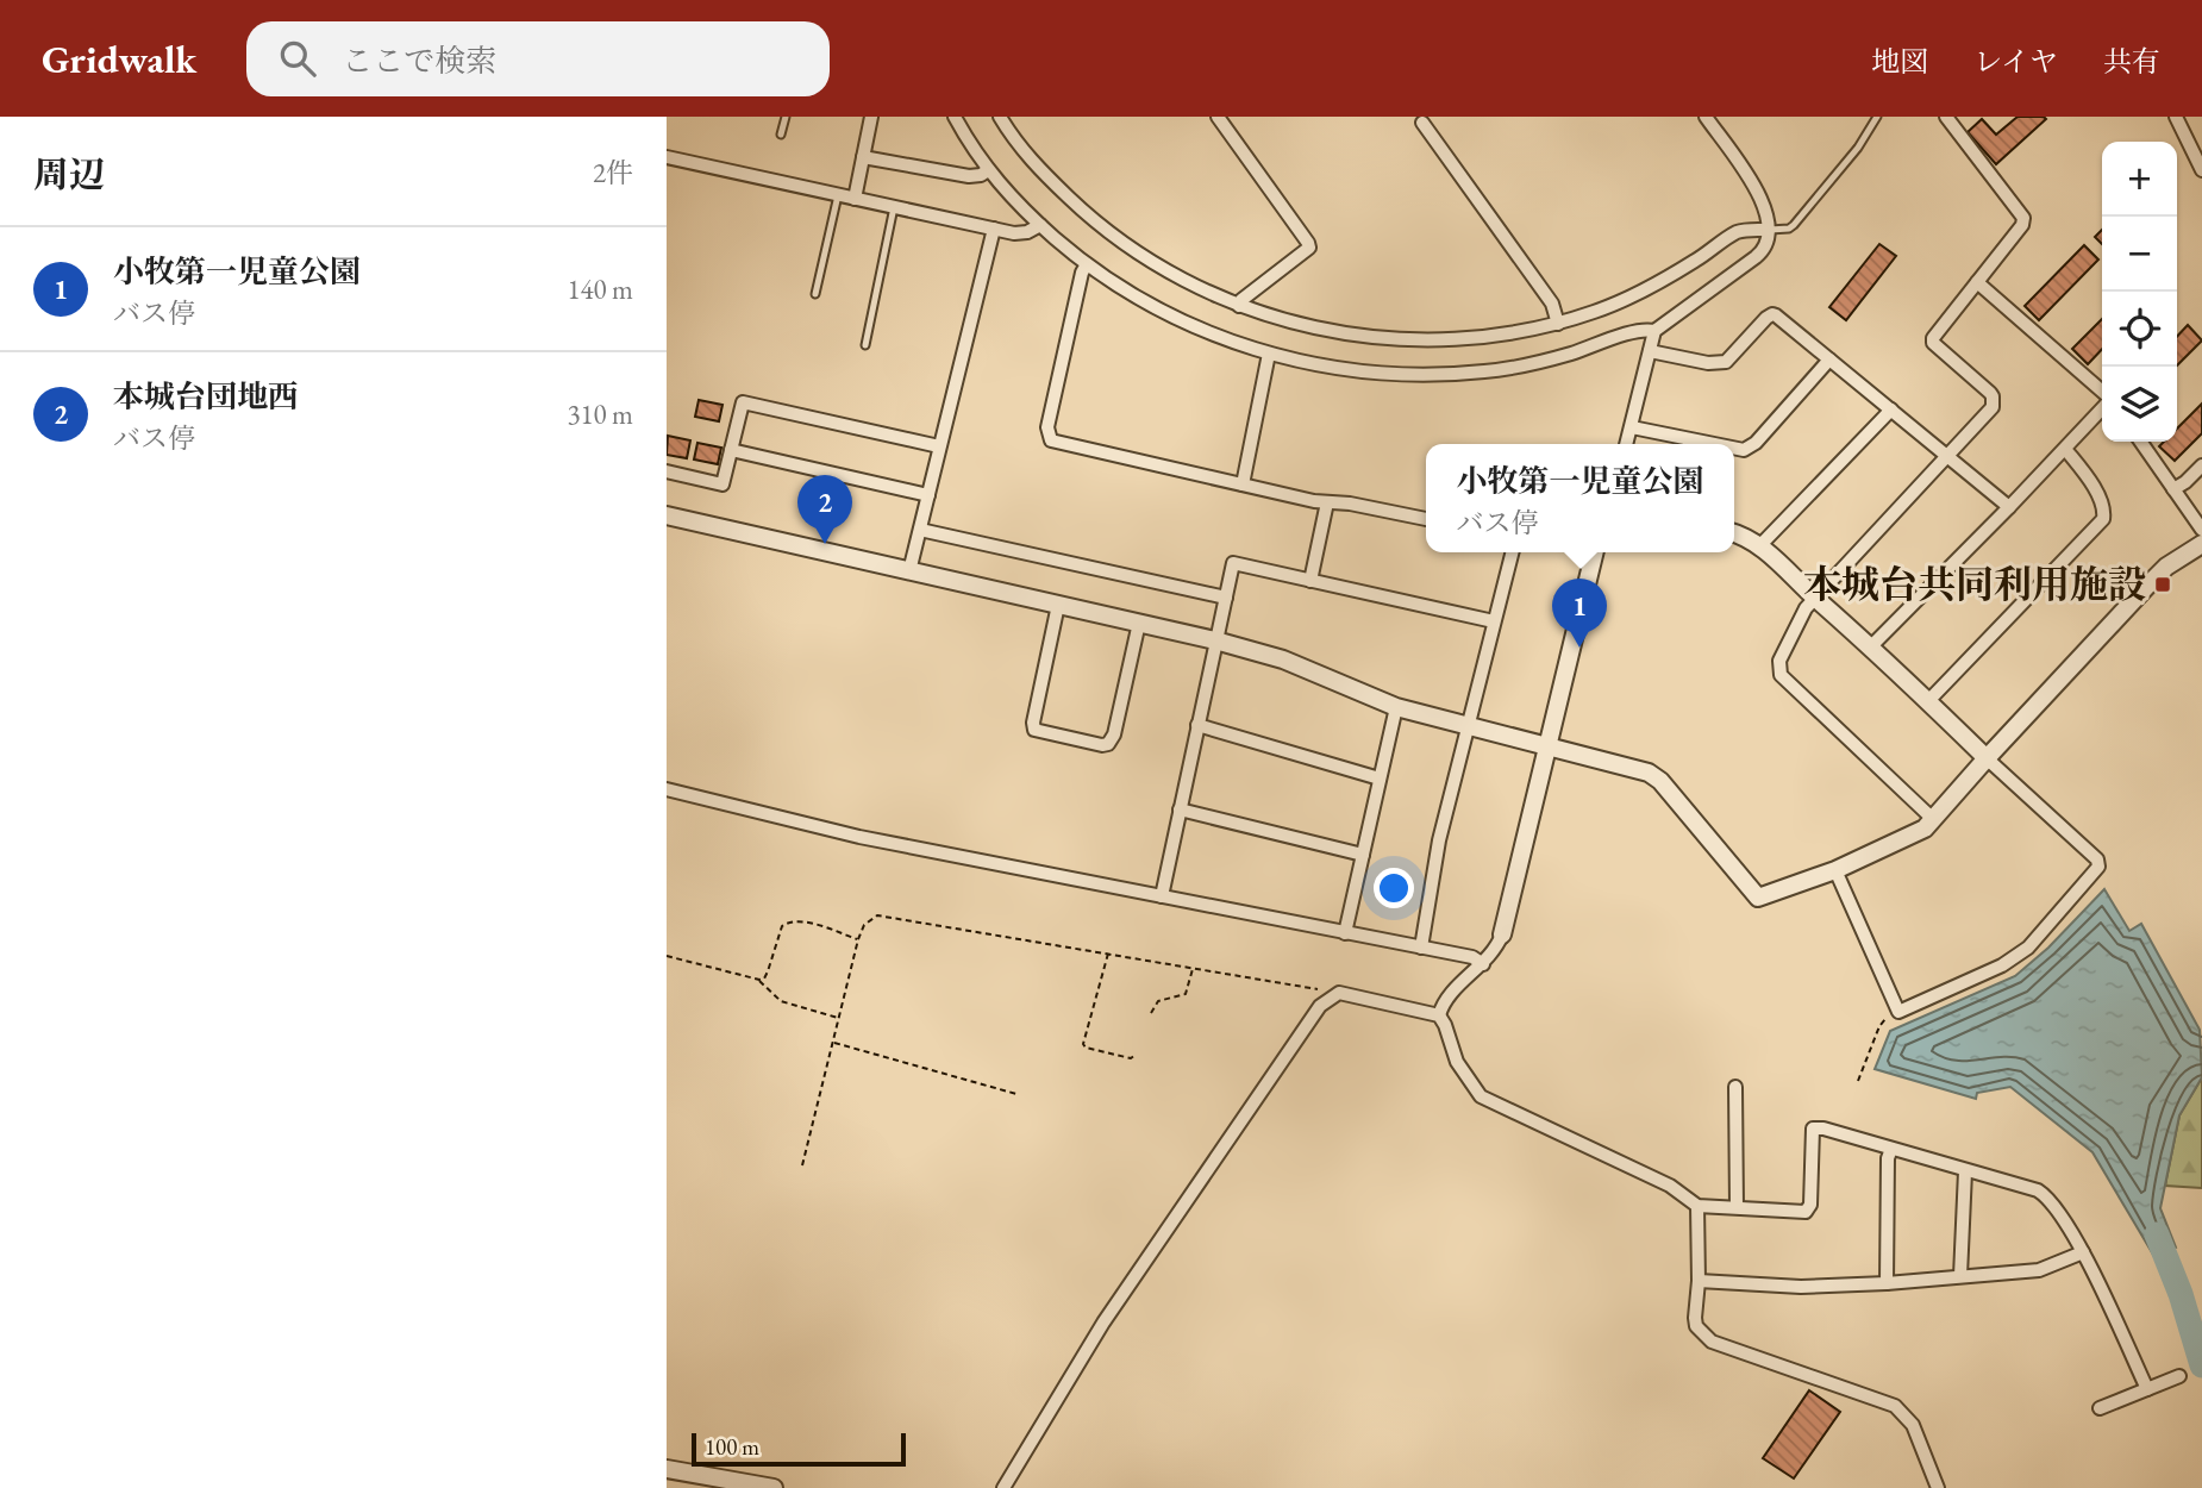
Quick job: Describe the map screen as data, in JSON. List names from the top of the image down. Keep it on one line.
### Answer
{"places":{"transit":["本城台共同利用施設"]},"scale_bar":"100 m","page":{"header":"Gridwalk","search":"ここで検索","nav":["地図","レイヤ","共有"],"heading":["周辺","2件"],"map_buttons":["+","−"],"list":[{"mark":"1","name":"小牧第一児童公園","note":"バス停","value":"140 m"},{"mark":"2","name":"本城台団地西","note":"バス停","value":"310 m"}],"popup":["小牧第一児童公園","バス停"],"pins":["2","1"],"scale":"100 m"}}
